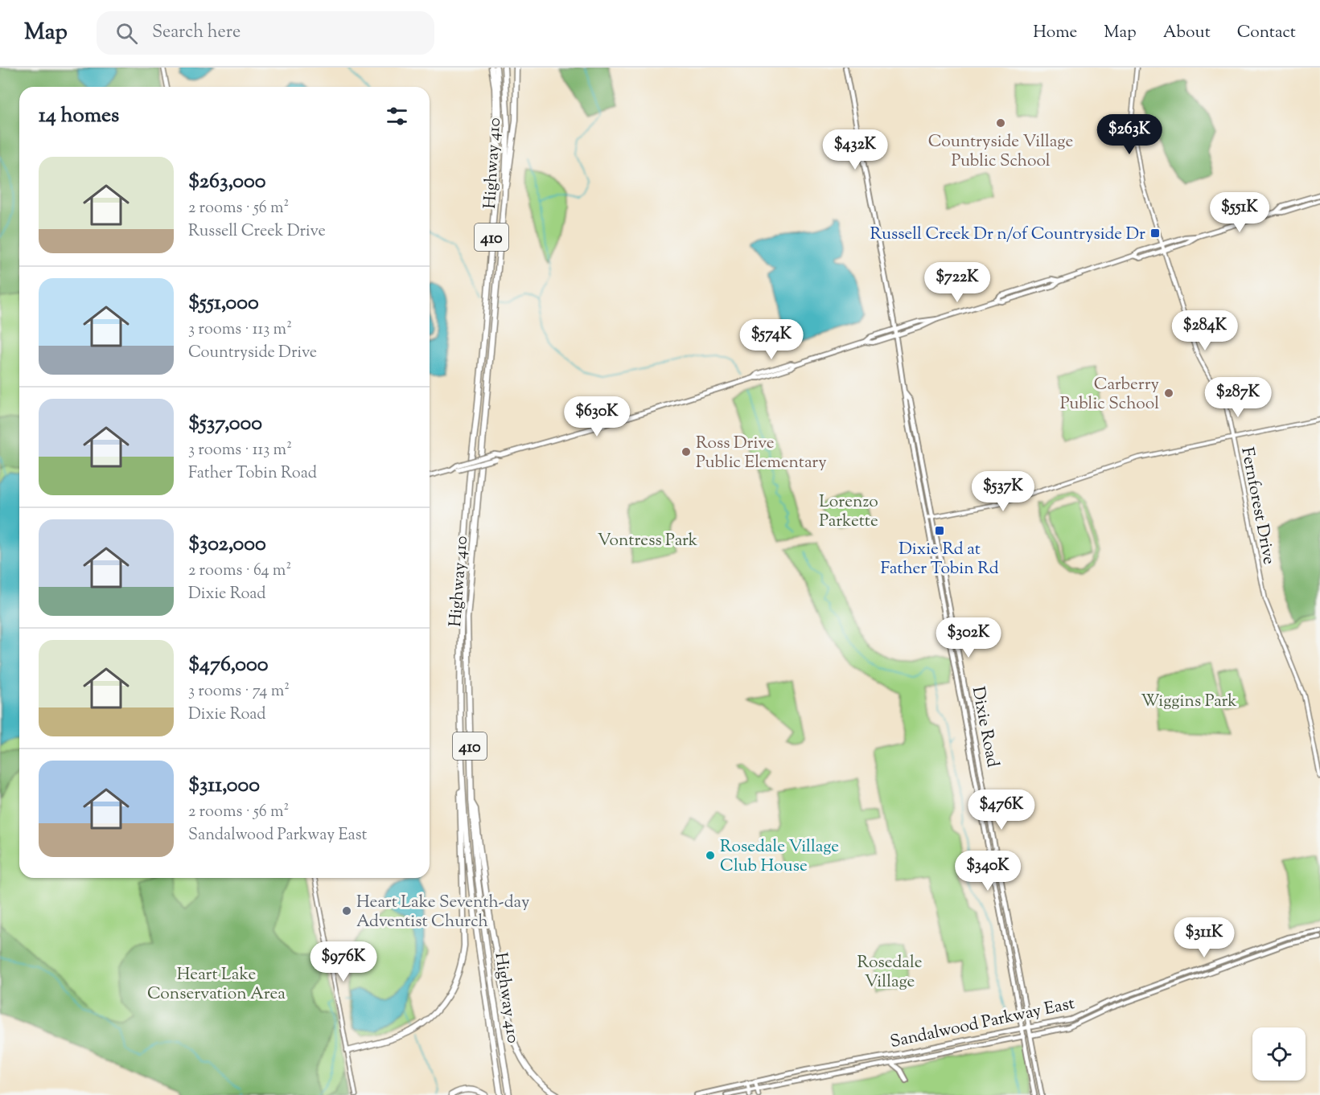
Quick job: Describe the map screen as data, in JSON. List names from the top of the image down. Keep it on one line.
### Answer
{"streets":{"highway":["Highway 410","410"],"main road":["Dixie Road","Sandalwood Parkway East"],"street":["Fernforest Drive"]},"crossings":[["Dixie Road","Sandalwood Parkway East"]],"parks":["Lorenzo Parkette","Vontress Park","Wiggins Park","Rosedale Village","Heart Lake Conservation Area"],"places":{"other":["Countryside Village Public School","Carberry Public School","Ross Drive Public Elementary","Rosedale Village Club House","Heart Lake Seventh-day Adventist Church"],"transit":["Russell Creek Dr n/of Countryside Dr","Dixie Rd at Father Tobin Rd"]},"page":{"header":"Map","search":"Search here","nav":["Home","Map","About","Contact"],"heading":"14 homes","price":["$263K","$432K","$551K","$722K","$284K","$574K","$287K","$630K","$537K","$302K","$476K","$340K","$311K","$976K"],"list":[{"name":"$263,000","note":"2 rooms · 56 m² · Russell Creek Drive"},{"name":"$551,000","note":"3 rooms · 113 m² · Countryside Drive"},{"name":"$537,000","note":"3 rooms · 113 m² · Father Tobin Road"},{"name":"$302,000","note":"2 rooms · 64 m² · Dixie Road"},{"name":"$476,000","note":"3 rooms · 74 m² · Dixie Road"},{"name":"$311,000","note":"2 rooms · 56 m² · Sandalwood Parkway East"}]}}
